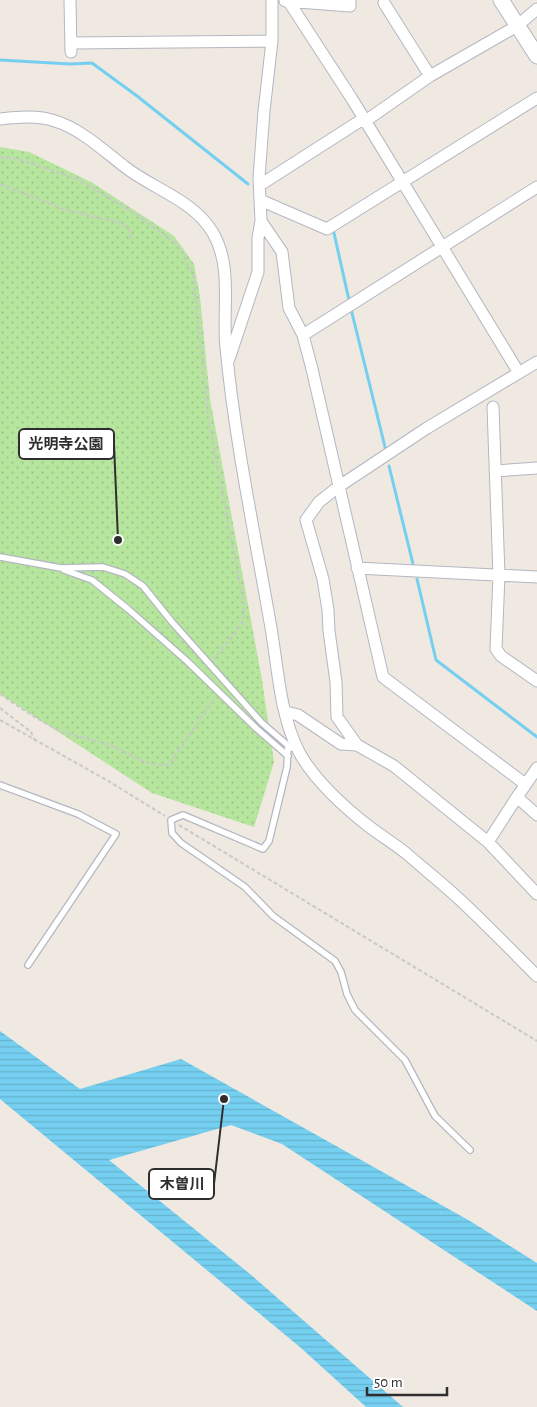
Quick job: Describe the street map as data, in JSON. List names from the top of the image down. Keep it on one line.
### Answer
{"places":["光明寺公園","木曽川"],"scale_bar":"50 m"}
